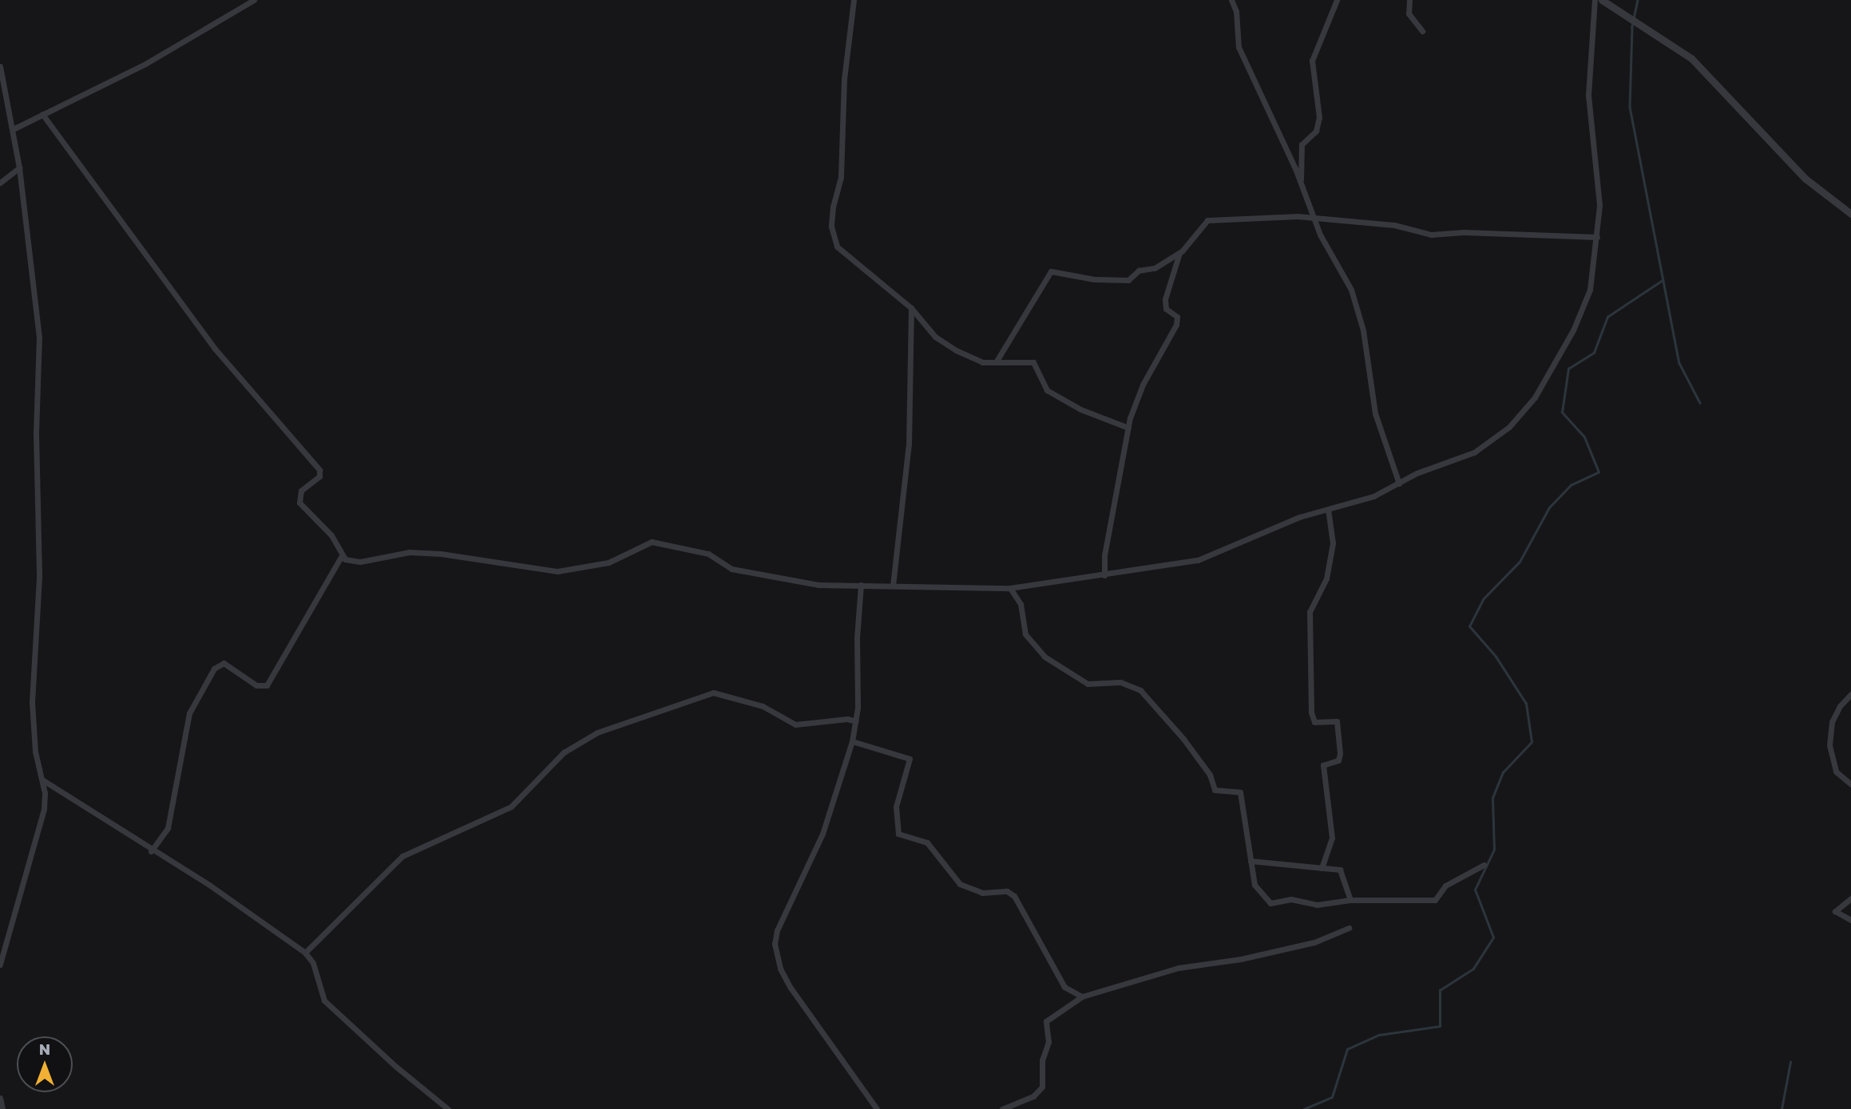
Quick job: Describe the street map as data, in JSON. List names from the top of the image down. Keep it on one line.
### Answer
{"north":"top"}
